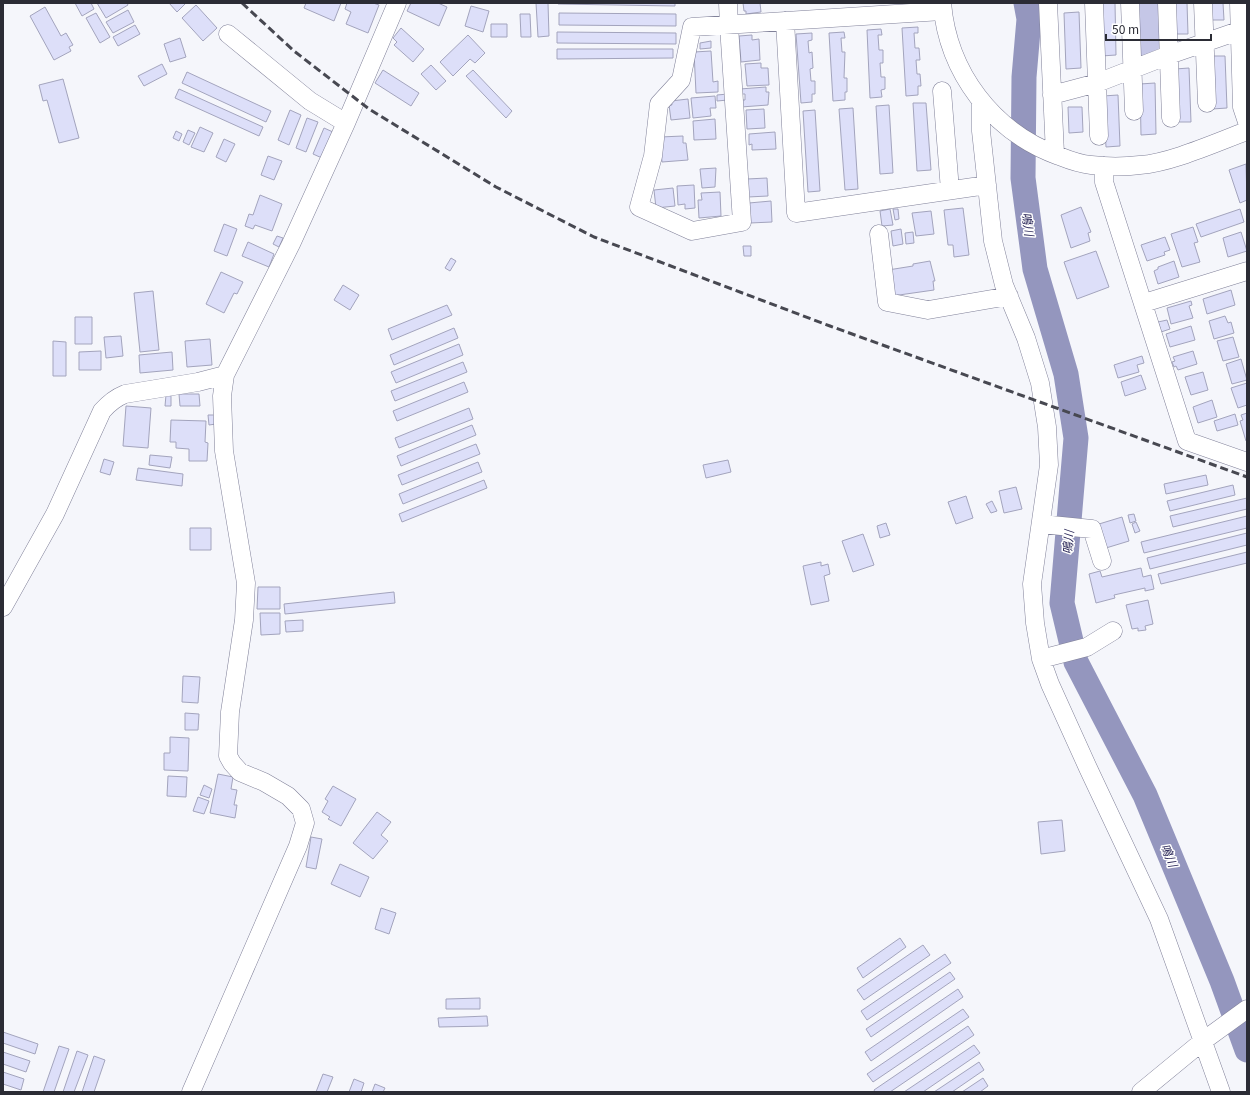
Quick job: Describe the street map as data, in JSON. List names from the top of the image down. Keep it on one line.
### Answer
{"water":["鳴川"],"scale_bar":"50 m"}
